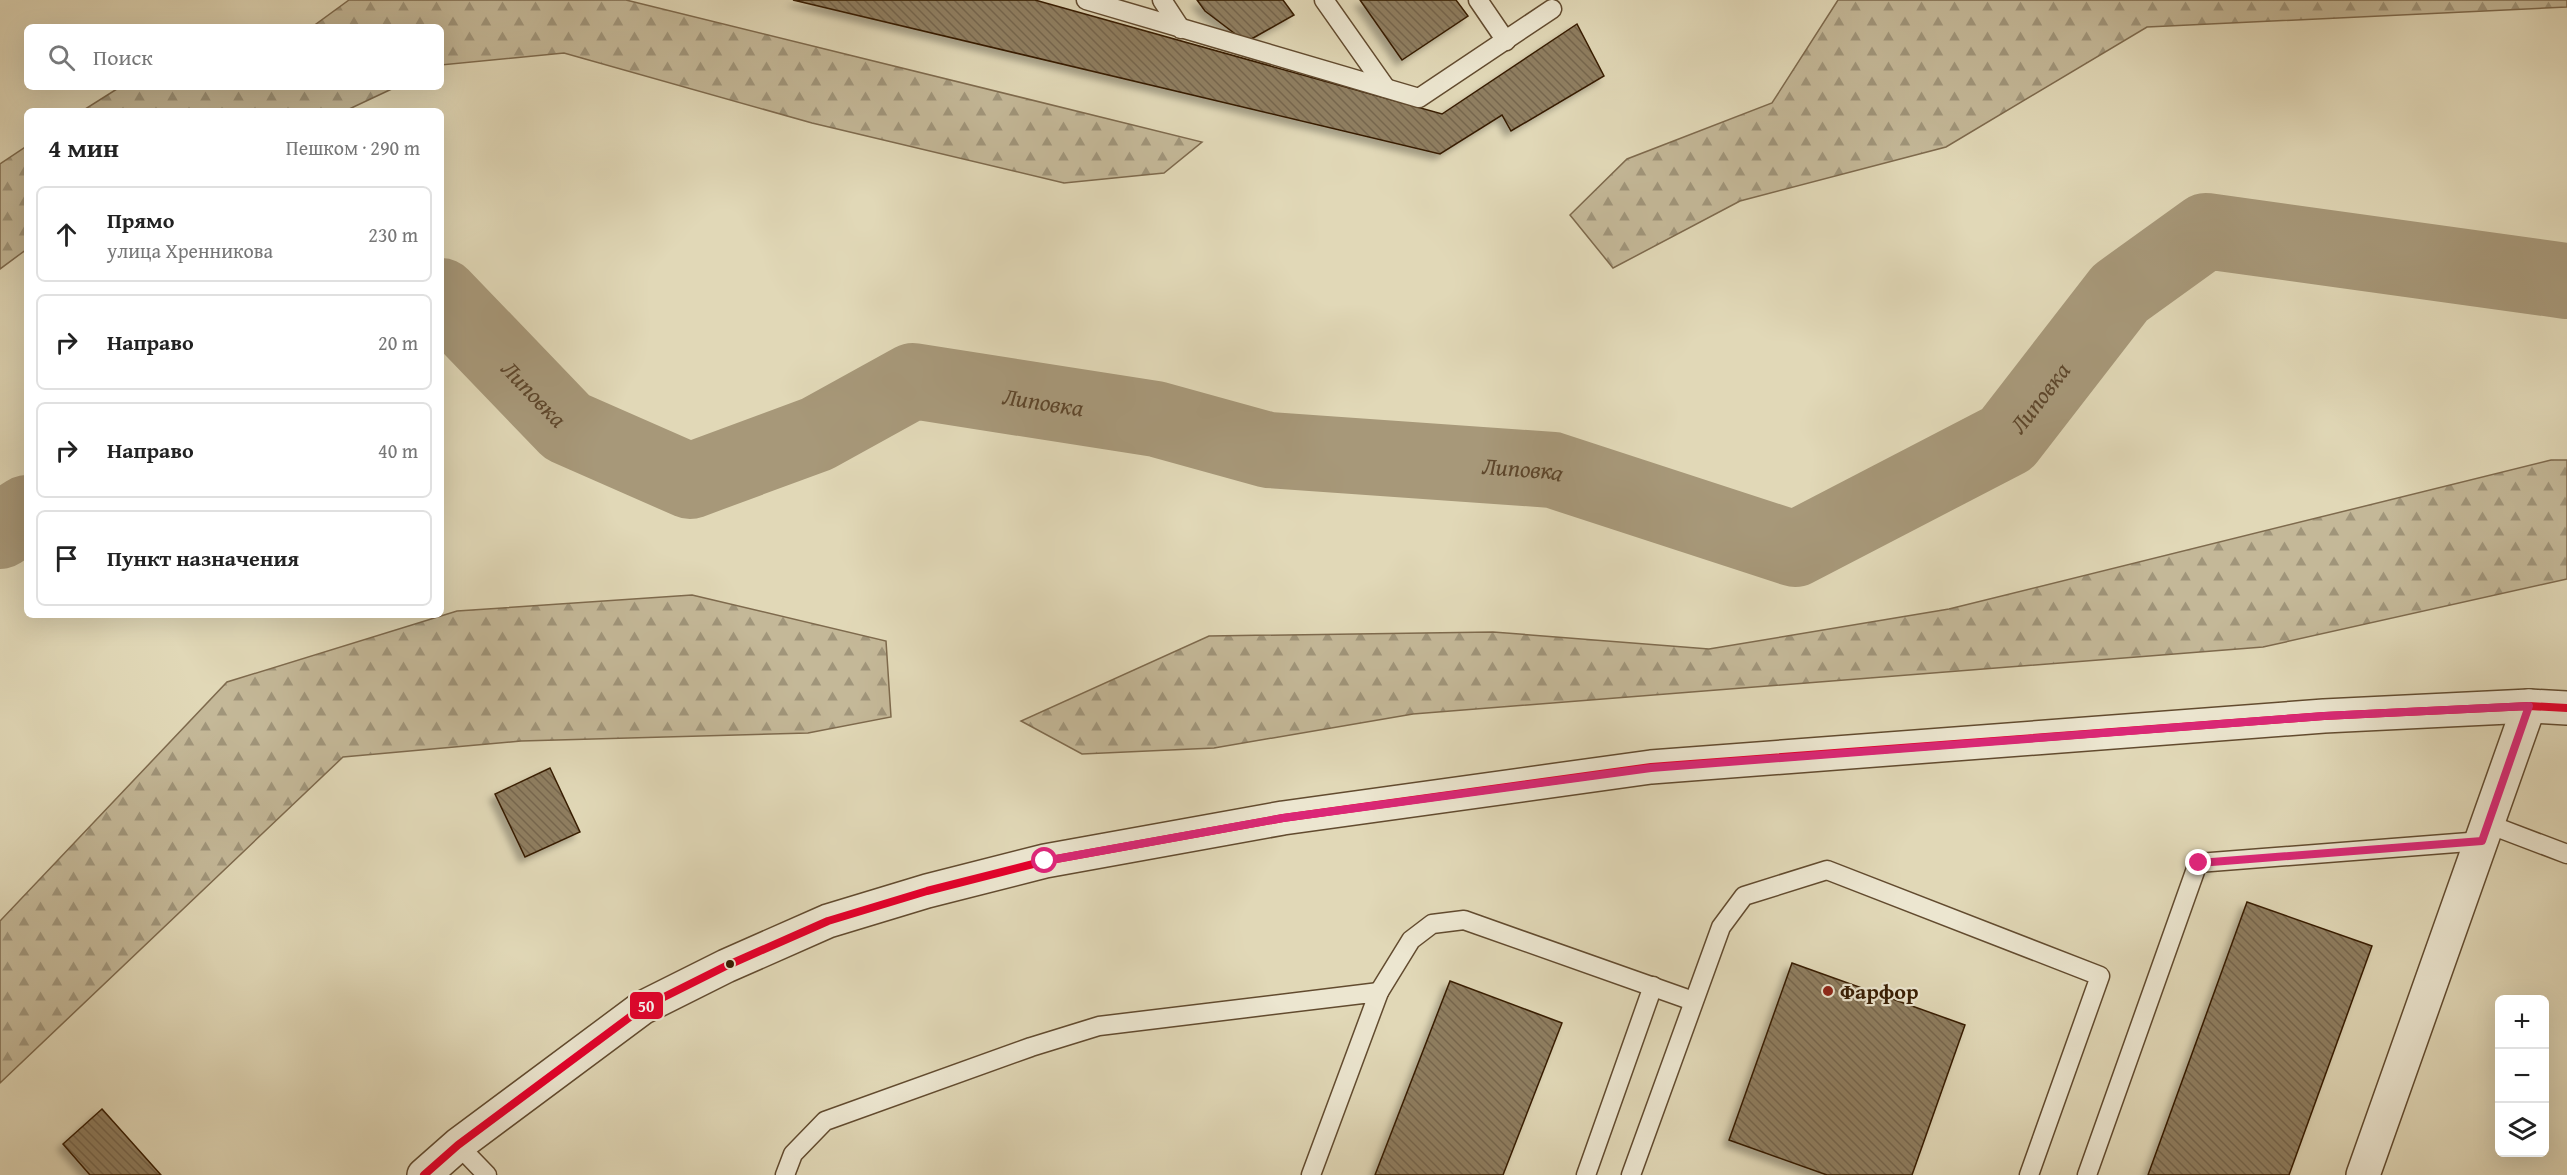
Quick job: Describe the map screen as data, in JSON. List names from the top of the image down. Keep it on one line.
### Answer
{"water":["Липовка"],"places":["Фарфор"],"lines":["transit line 50"],"page":{"search":"Поиск","heading":["4 мин","Пешком · 290 m"],"list":[["Прямо","улица Хренникова","230 m"],["Направо","20 m"],["Направо","40 m"],"Пункт назначения"],"map_buttons":["+","−"]}}
